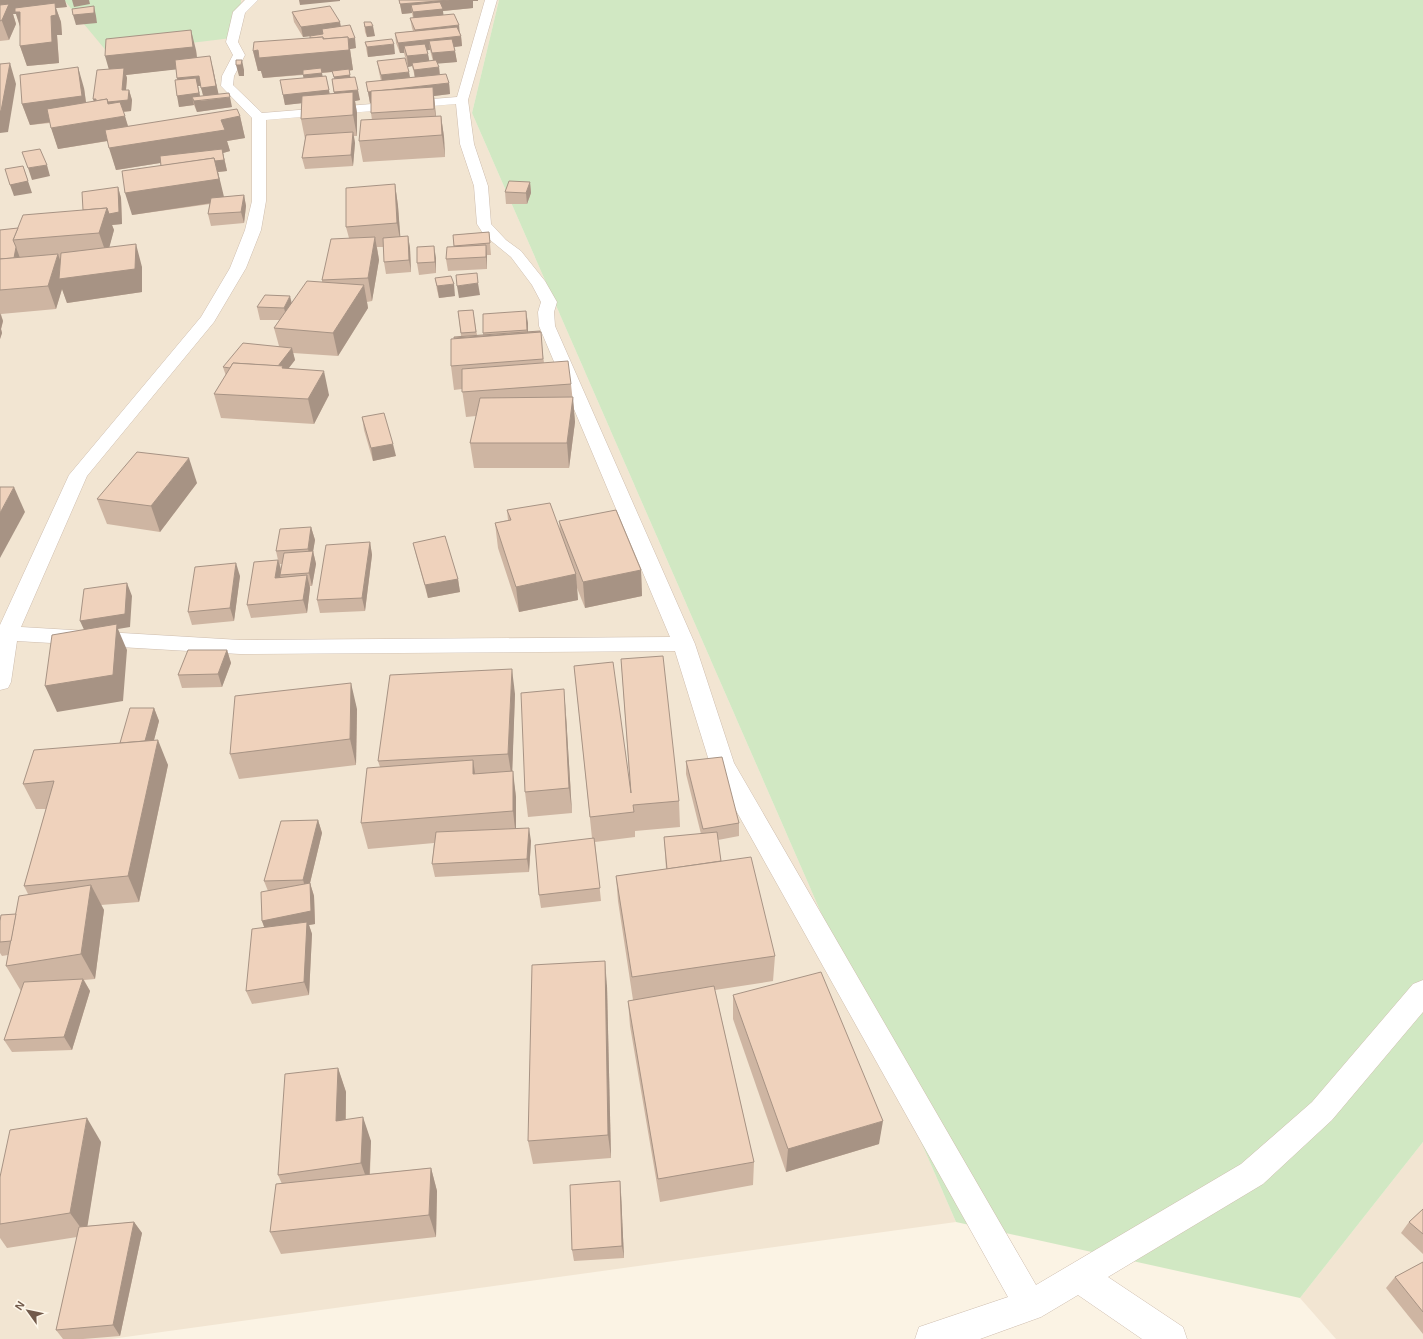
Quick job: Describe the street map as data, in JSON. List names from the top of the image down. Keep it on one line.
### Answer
{"north":"top left"}
